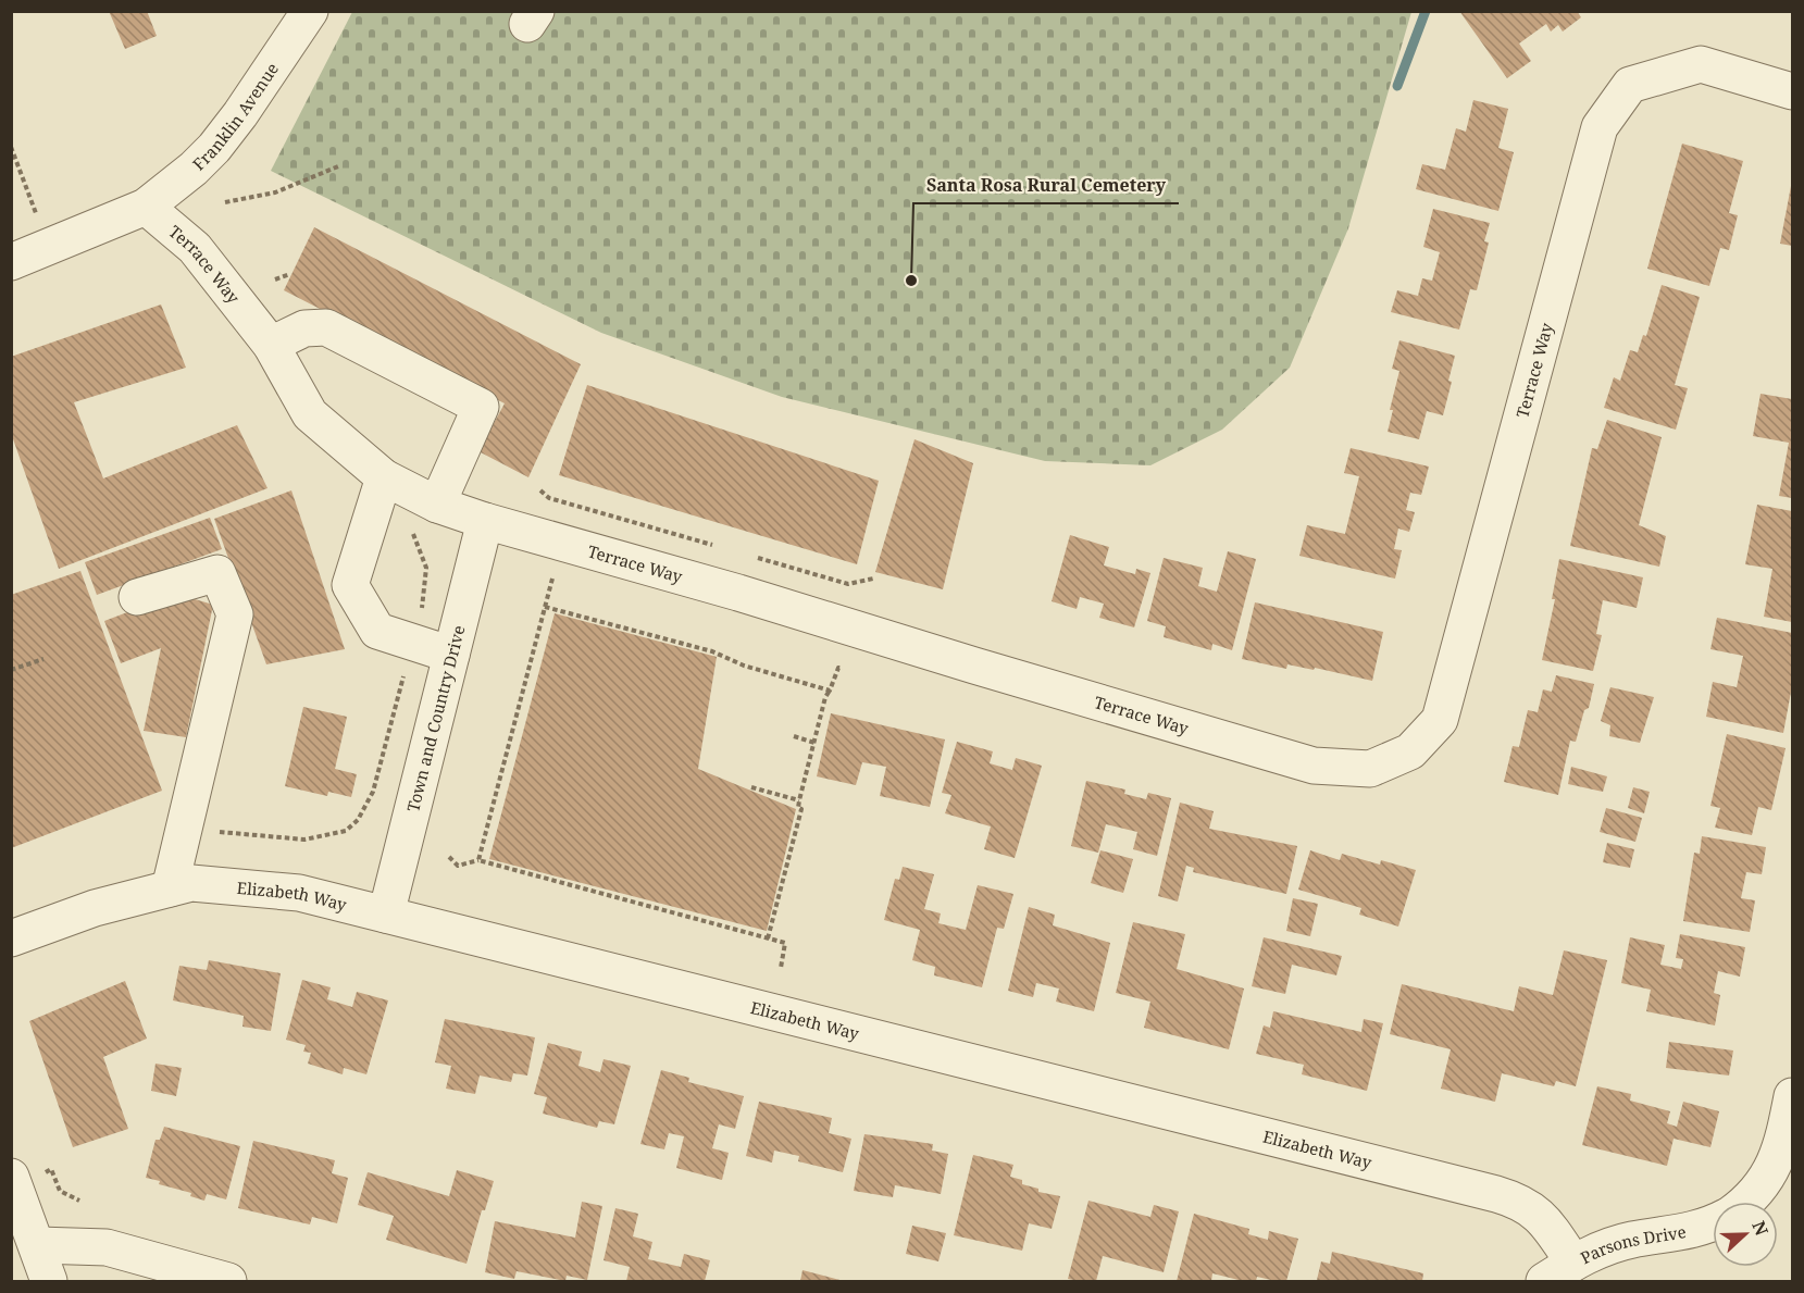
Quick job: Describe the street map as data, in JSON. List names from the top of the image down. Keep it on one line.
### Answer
{"streets":{"street":["Franklin Avenue","Terrace Way","Town and Country Drive","Elizabeth Way","Parsons Drive"]},"crossings":[["Franklin Avenue","Terrace Way"],["Terrace Way","Town and Country Drive"],["Town and Country Drive","Elizabeth Way"],["Elizabeth Way","Parsons Drive"]],"places":["Santa Rosa Rural Cemetery"],"north":"right"}
